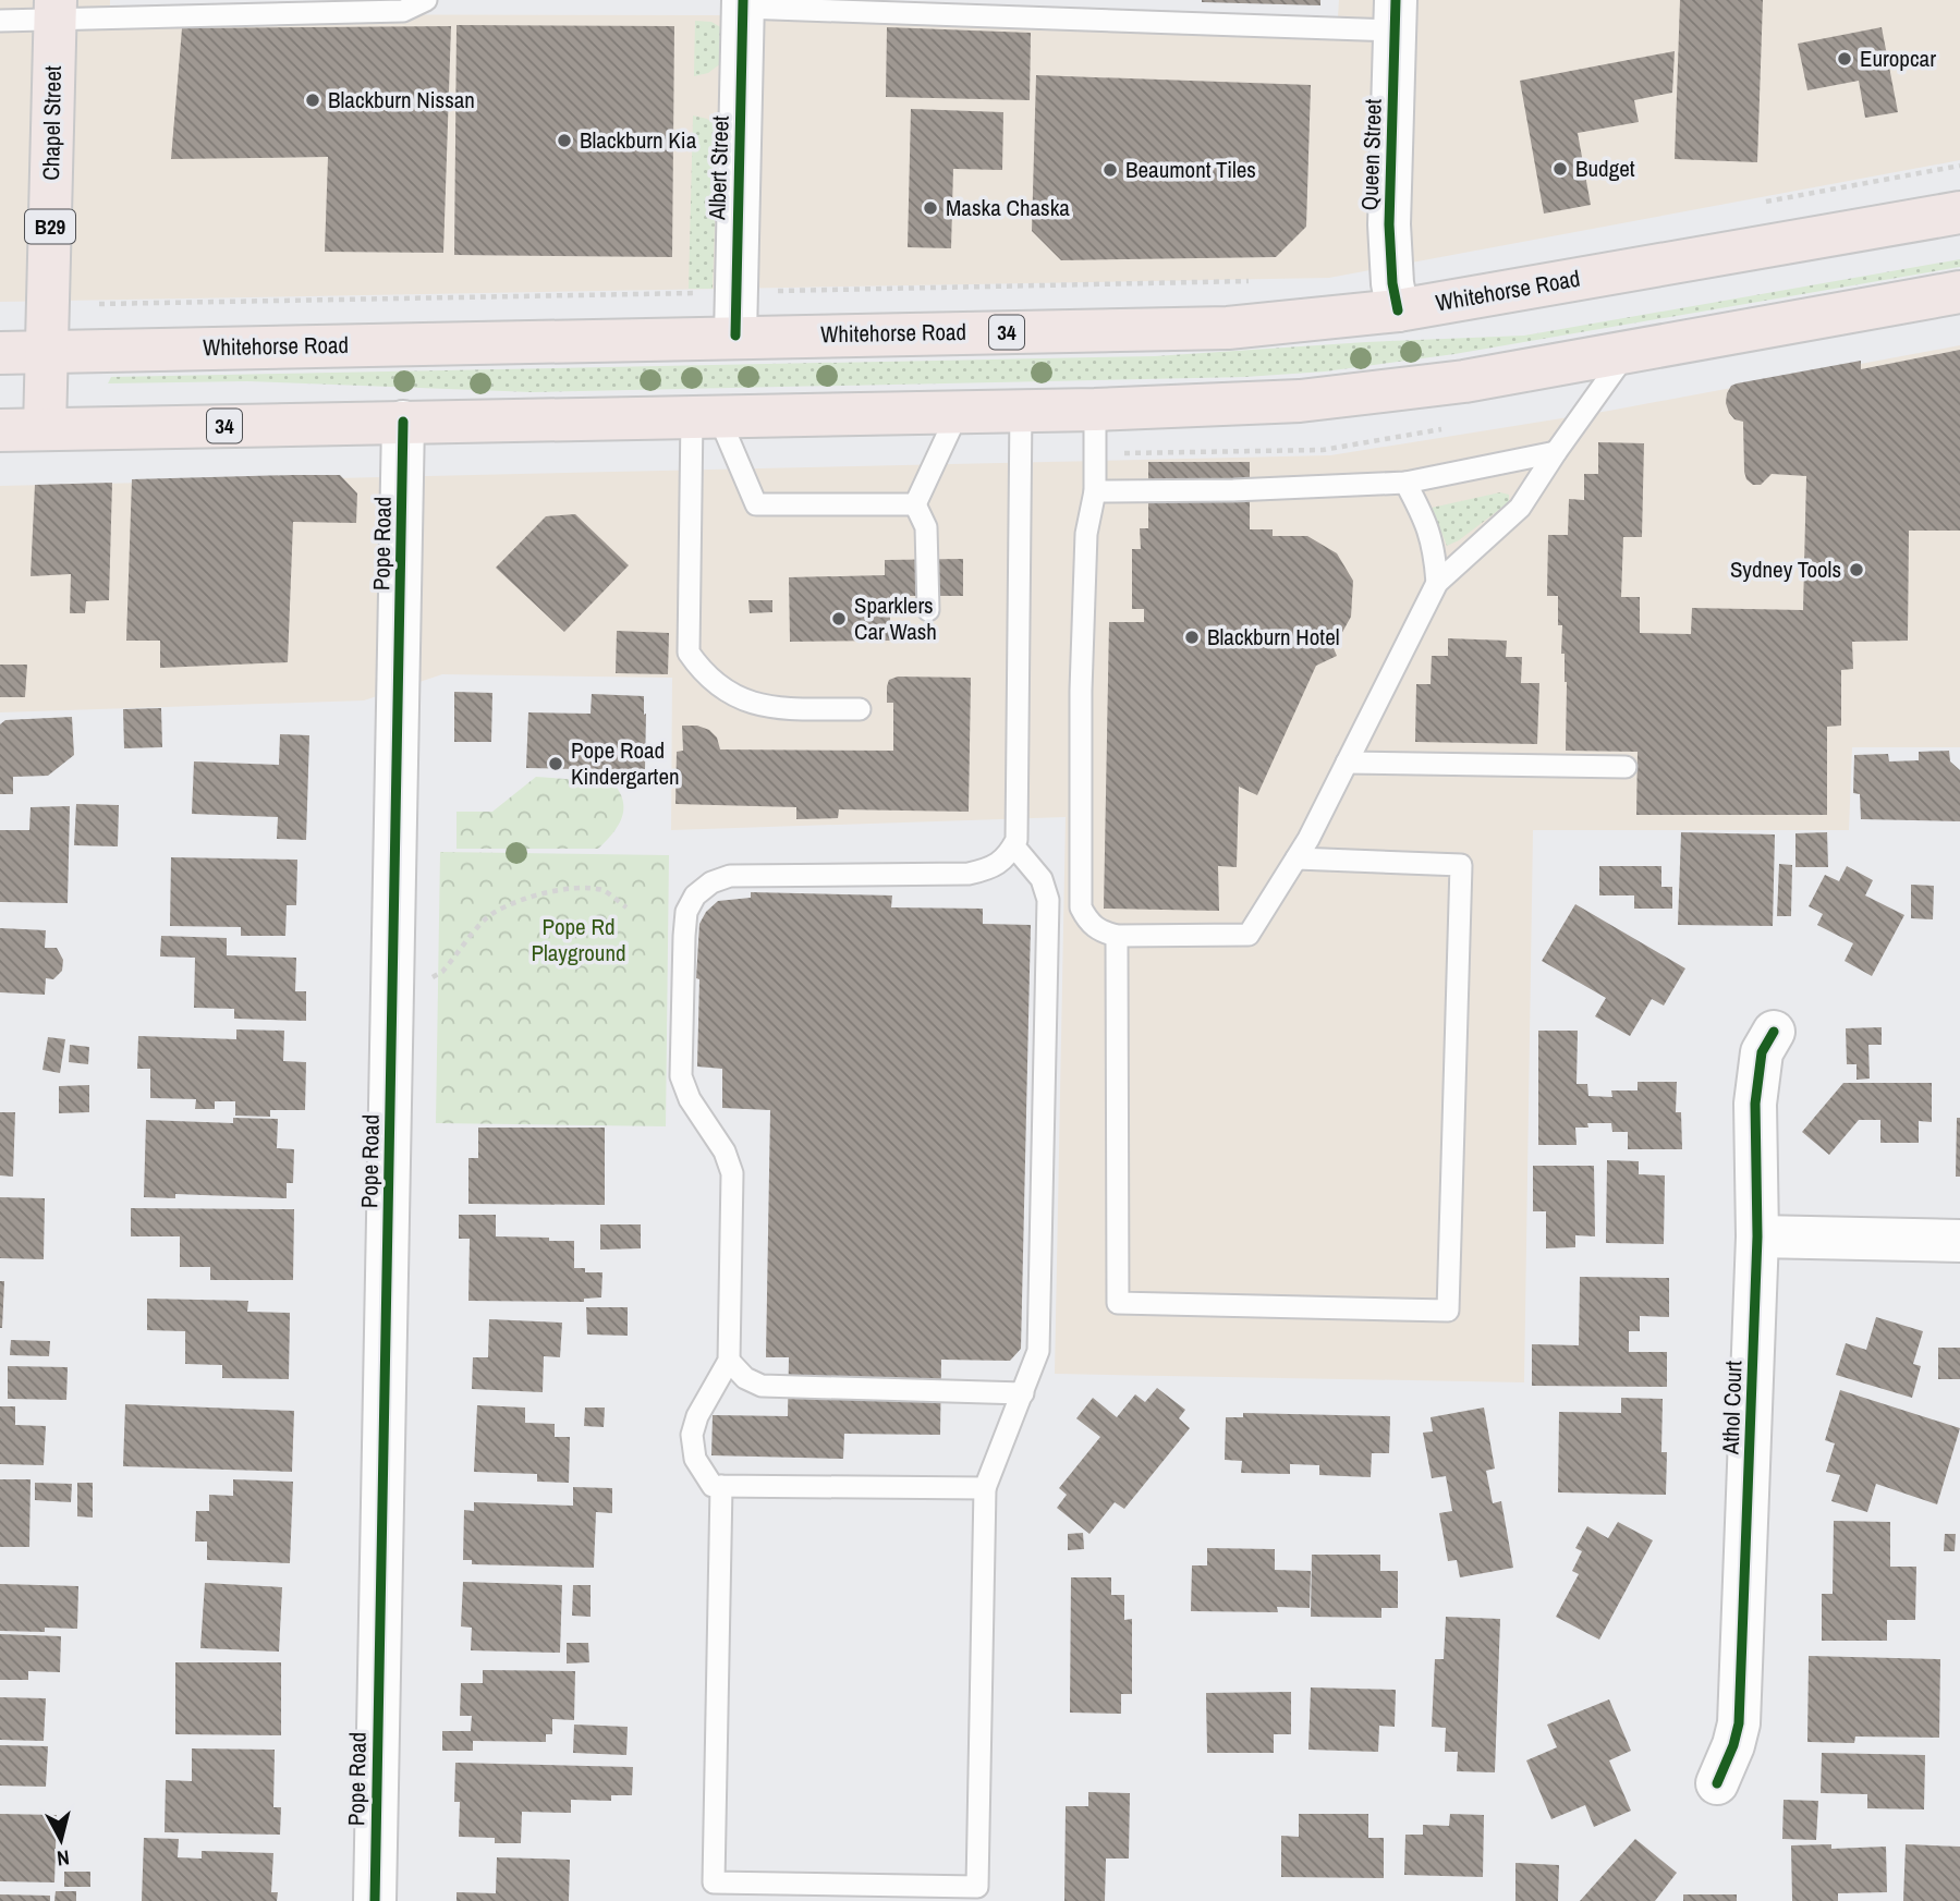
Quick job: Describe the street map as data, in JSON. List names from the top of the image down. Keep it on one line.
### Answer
{"streets":{"main road":["Chapel Street","B29","Whitehorse Road","34"],"street":["Queen Street","Albert Street","Pope Road","Athol Court"]},"crossings":[["Chapel Street","Whitehorse Road"],["Chapel Street","34"],["Queen Street","Whitehorse Road"],["Albert Street","Whitehorse Road"],["34","Pope Road"]],"parks":["Pope Rd Playground"],"places":["Europcar","Blackburn Nissan","Blackburn Kia","Budget","Beaumont Tiles","Maska Chaska","Sydney Tools","Sparklers Car Wash","Blackburn Hotel","Pope Road Kindergarten"],"north":"bottom"}
